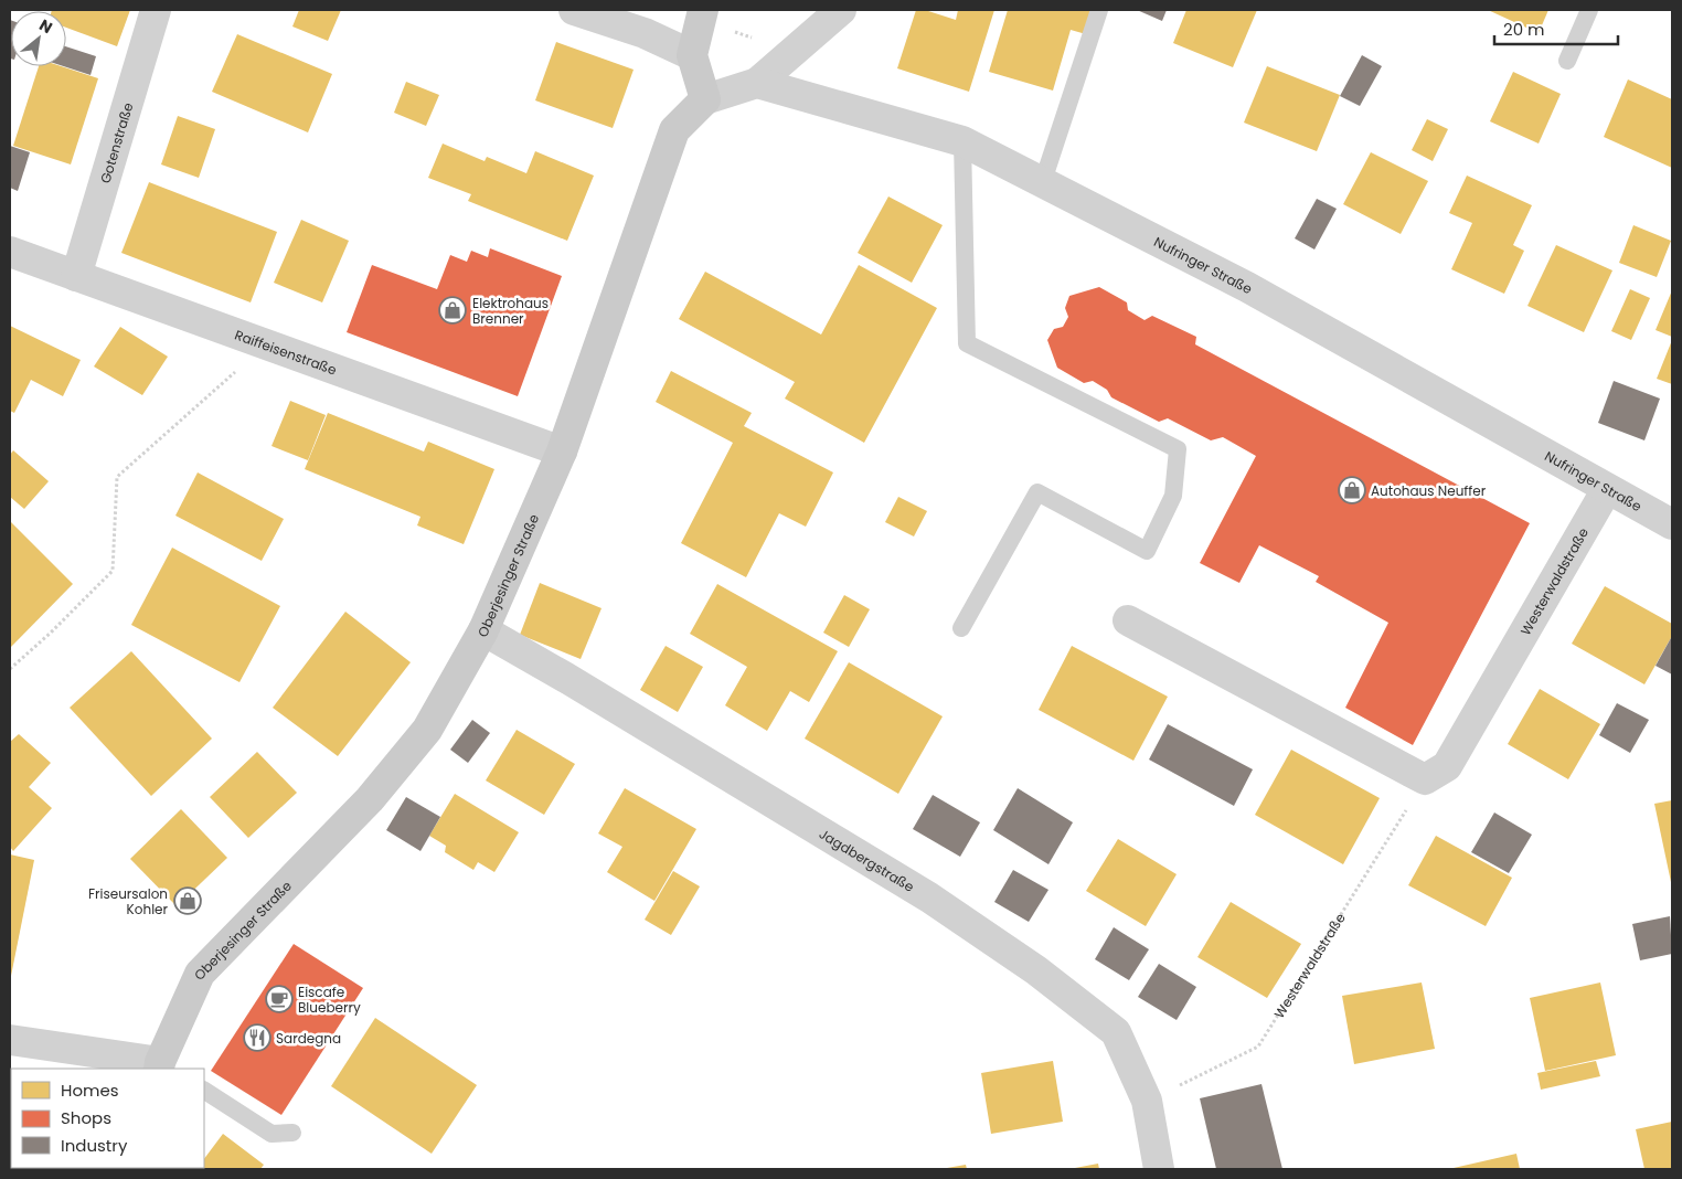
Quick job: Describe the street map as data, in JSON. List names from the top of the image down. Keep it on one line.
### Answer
{"streets":{"main road":["Oberjesinger Straße"],"street":["Gotenstraße","Nufringer Straße","Raiffeisenstraße","Westerwaldstraße","Jagdbergstraße"]},"crossings":[["Gotenstraße","Raiffeisenstraße"],["Nufringer Straße","Westerwaldstraße"],["Raiffeisenstraße","Oberjesinger Straße"],["Oberjesinger Straße","Jagdbergstraße"],["Westerwaldstraße","Jagdbergstraße"]],"places":{"shop":["Elektrohaus Brenner","Autohaus Neuffer","Friseursalon Kohler"],"cafe":["Eiscafe Blueberry"],"restaurant":["Sardegna"]},"legend":["Homes","Shops","Industry"],"scale_bar":"20 m","north":"top right"}
